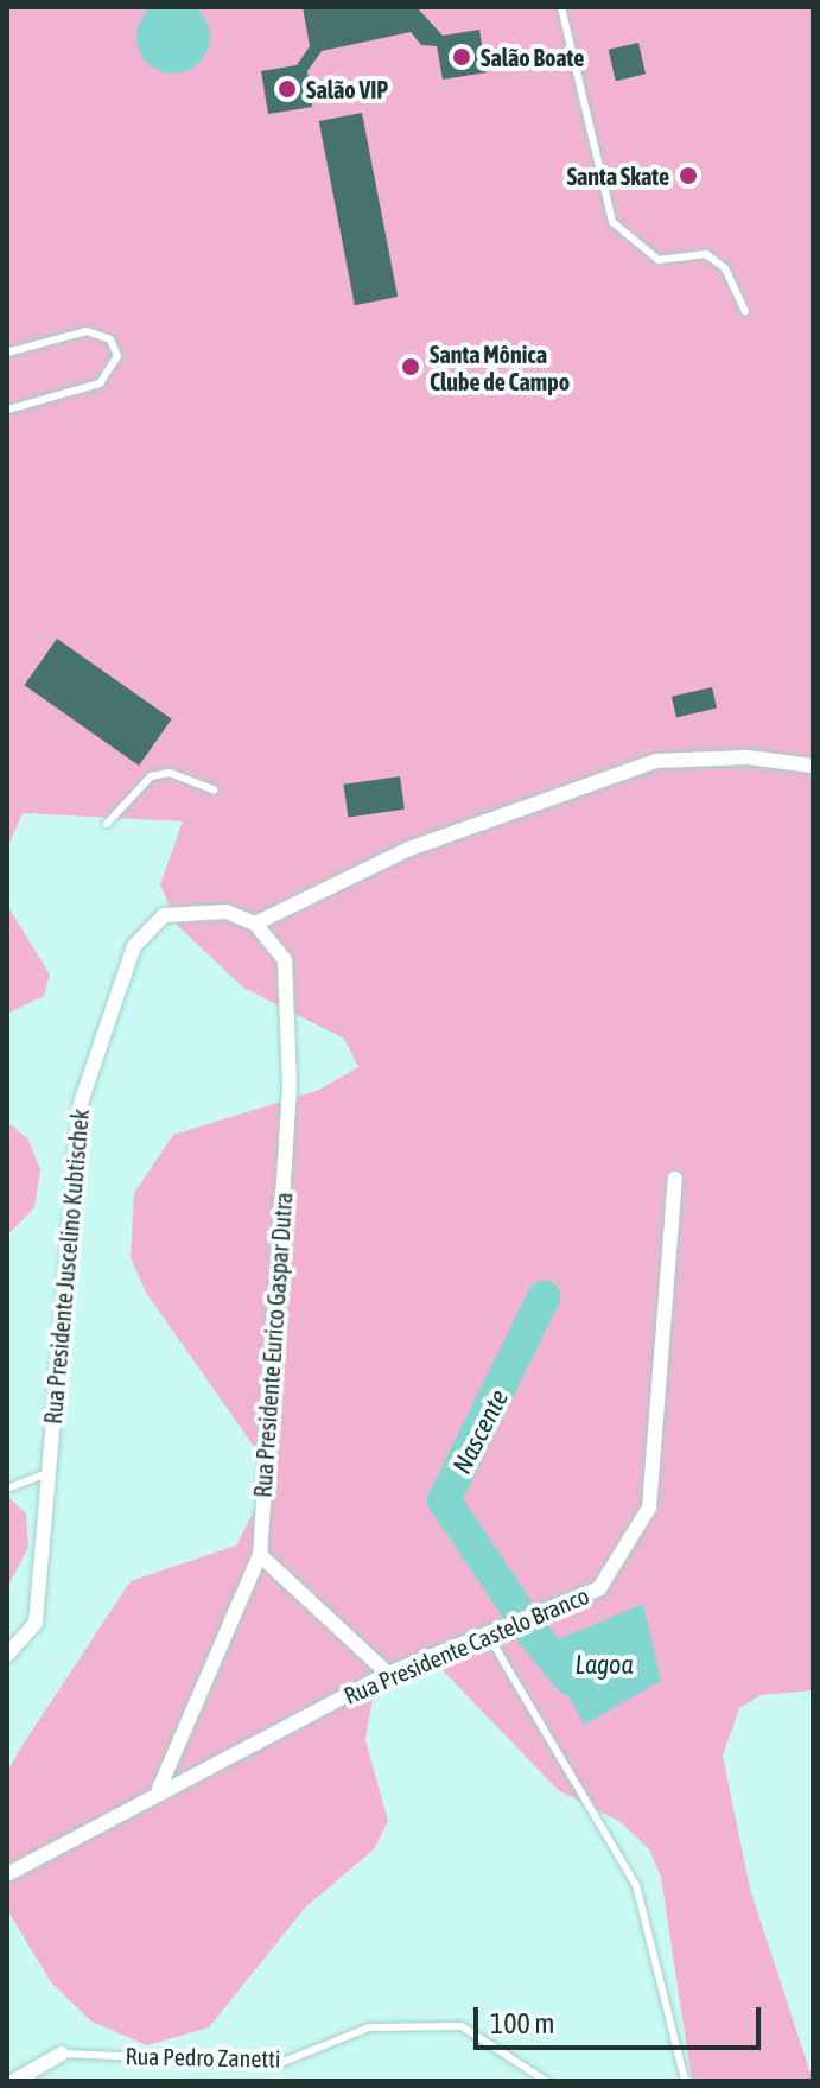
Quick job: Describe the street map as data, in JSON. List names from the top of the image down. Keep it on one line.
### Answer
{"streets":{"street":["Rua Presidente Juscelino Kubtischek","Rua Presidente Eurico Gaspar Dutra","Rua Presidente Castelo Branco","Rua Pedro Zanetti"]},"crossings":[["Rua Presidente Juscelino Kubtischek","Rua Presidente Eurico Gaspar Dutra"],["Rua Presidente Eurico Gaspar Dutra","Rua Presidente Castelo Branco"]],"water":["Nascente","Lagoa"],"places":["Salão Boate","Salão VIP","Santa Skate","Santa Mônica Clube de Campo"],"scale_bar":"100 m"}
